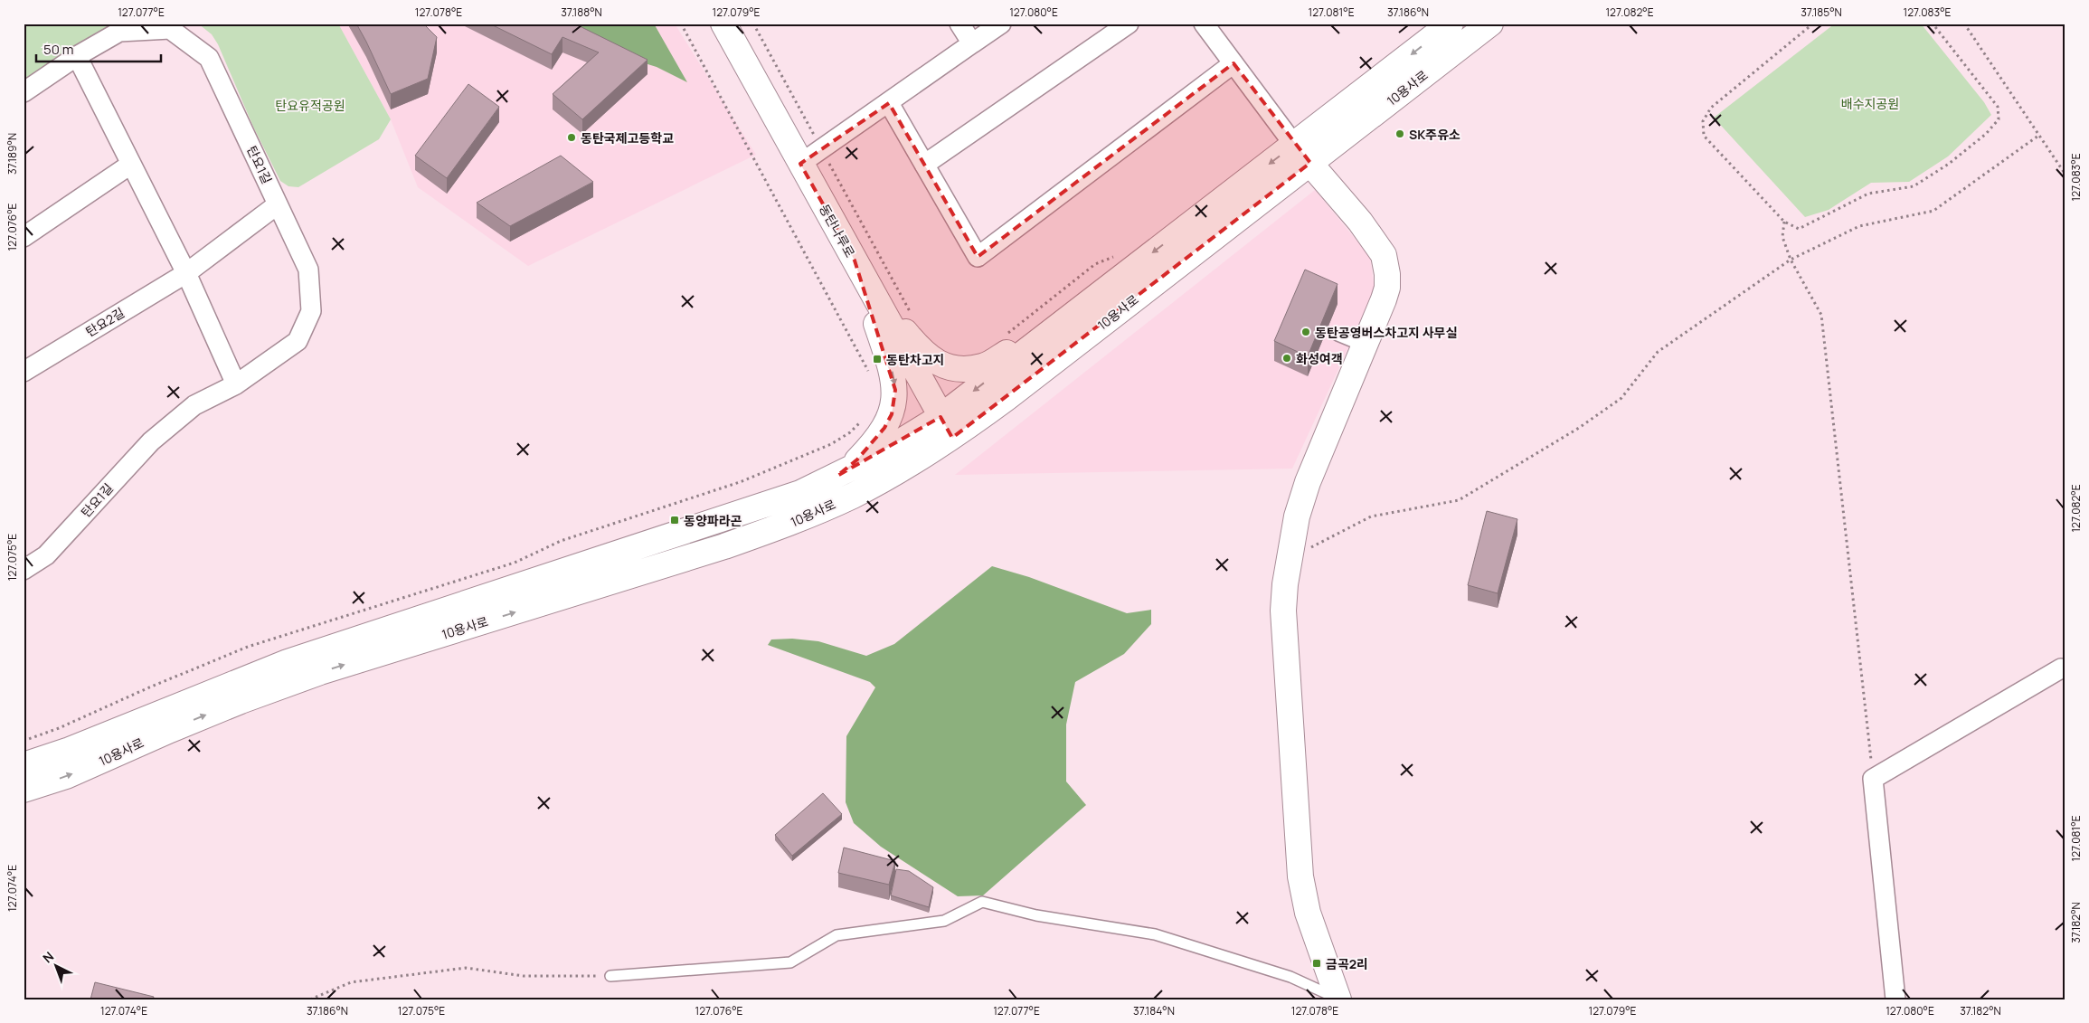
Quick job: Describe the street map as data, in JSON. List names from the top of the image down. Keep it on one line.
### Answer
{"streets":{"street":["10용사로","탄요1길","동탄나루로","탄요2길"]},"crossings":[["10용사로","동탄나루로"],["탄요1길","탄요2길"]],"parks":["배수지공원","탄요유적공원"],"places":{"other":["SK주유소","동탄국제고등학교","동탄공영버스차고지 사무실","화성여객"],"transit":["동탄차고지","동양파라곤","금곡2리"]},"scale_bar":"50 m","north":"top left","coordinates":["127.077°E","127.078°E","37.188°N","127.079°E","127.080°E","127.081°E","37.186°N","127.082°E","37.185°N","127.083°E","37.189°N","127.076°E","127.075°E","127.074°E","37.182°N","37.184°N"]}
